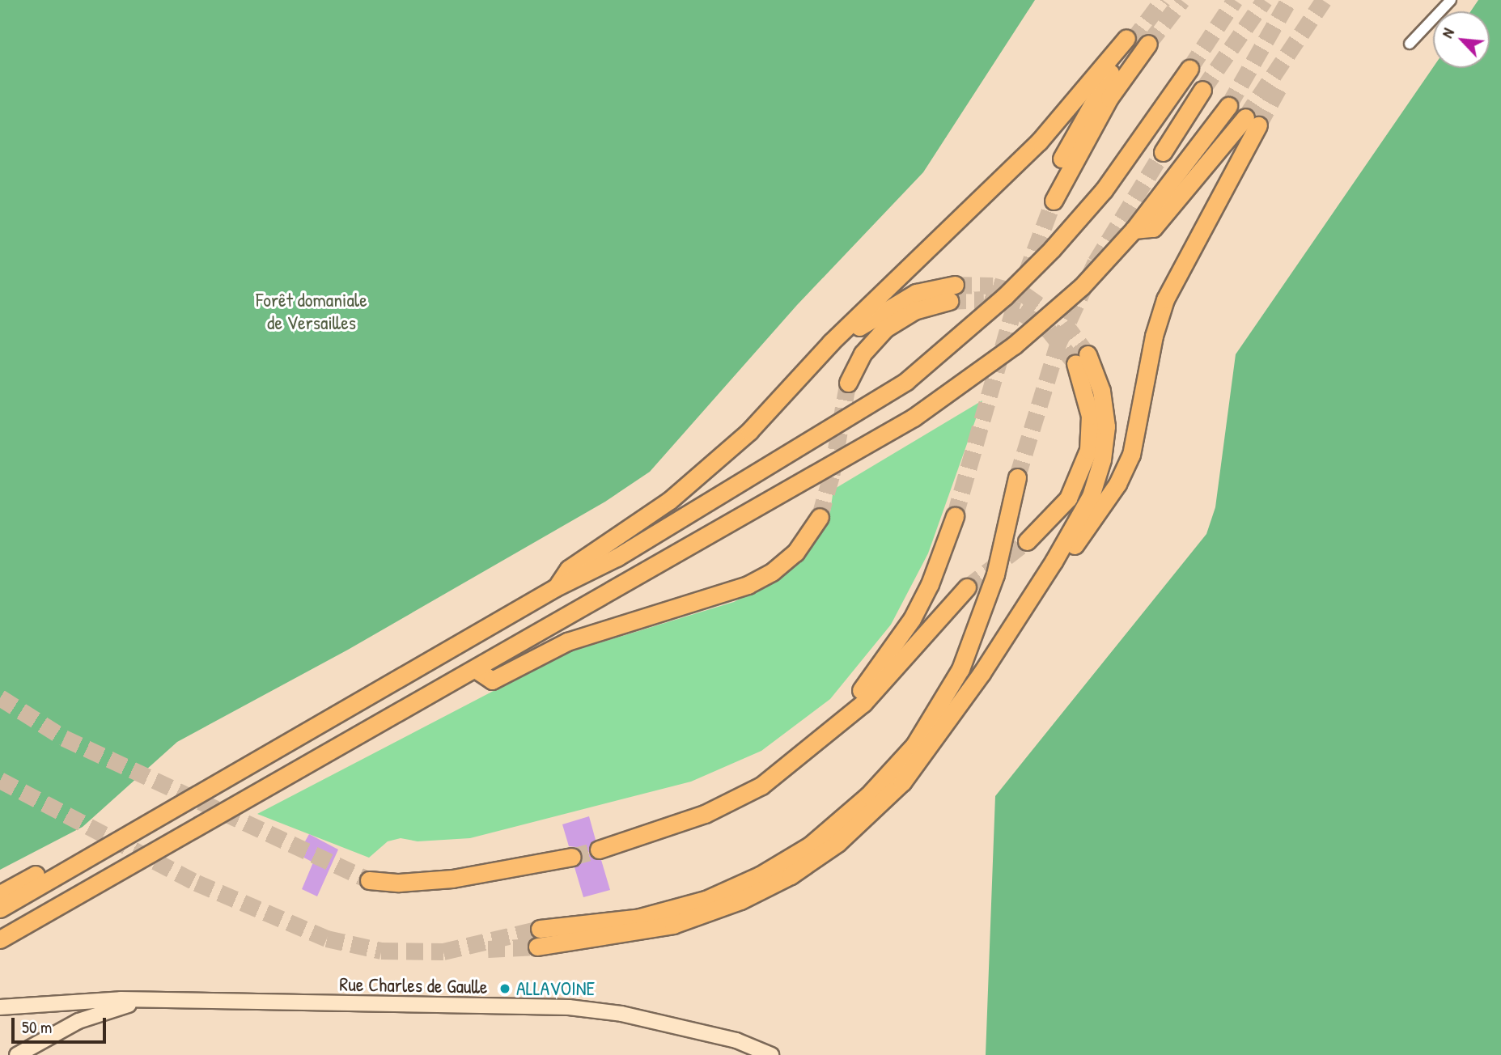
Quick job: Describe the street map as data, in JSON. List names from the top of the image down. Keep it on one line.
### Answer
{"streets":{"main road":["Rue Charles de Gaulle"]},"parks":["Forêt domaniale de Versailles"],"places":["ALLAVOINE"],"scale_bar":"50 m","north":"top left"}
